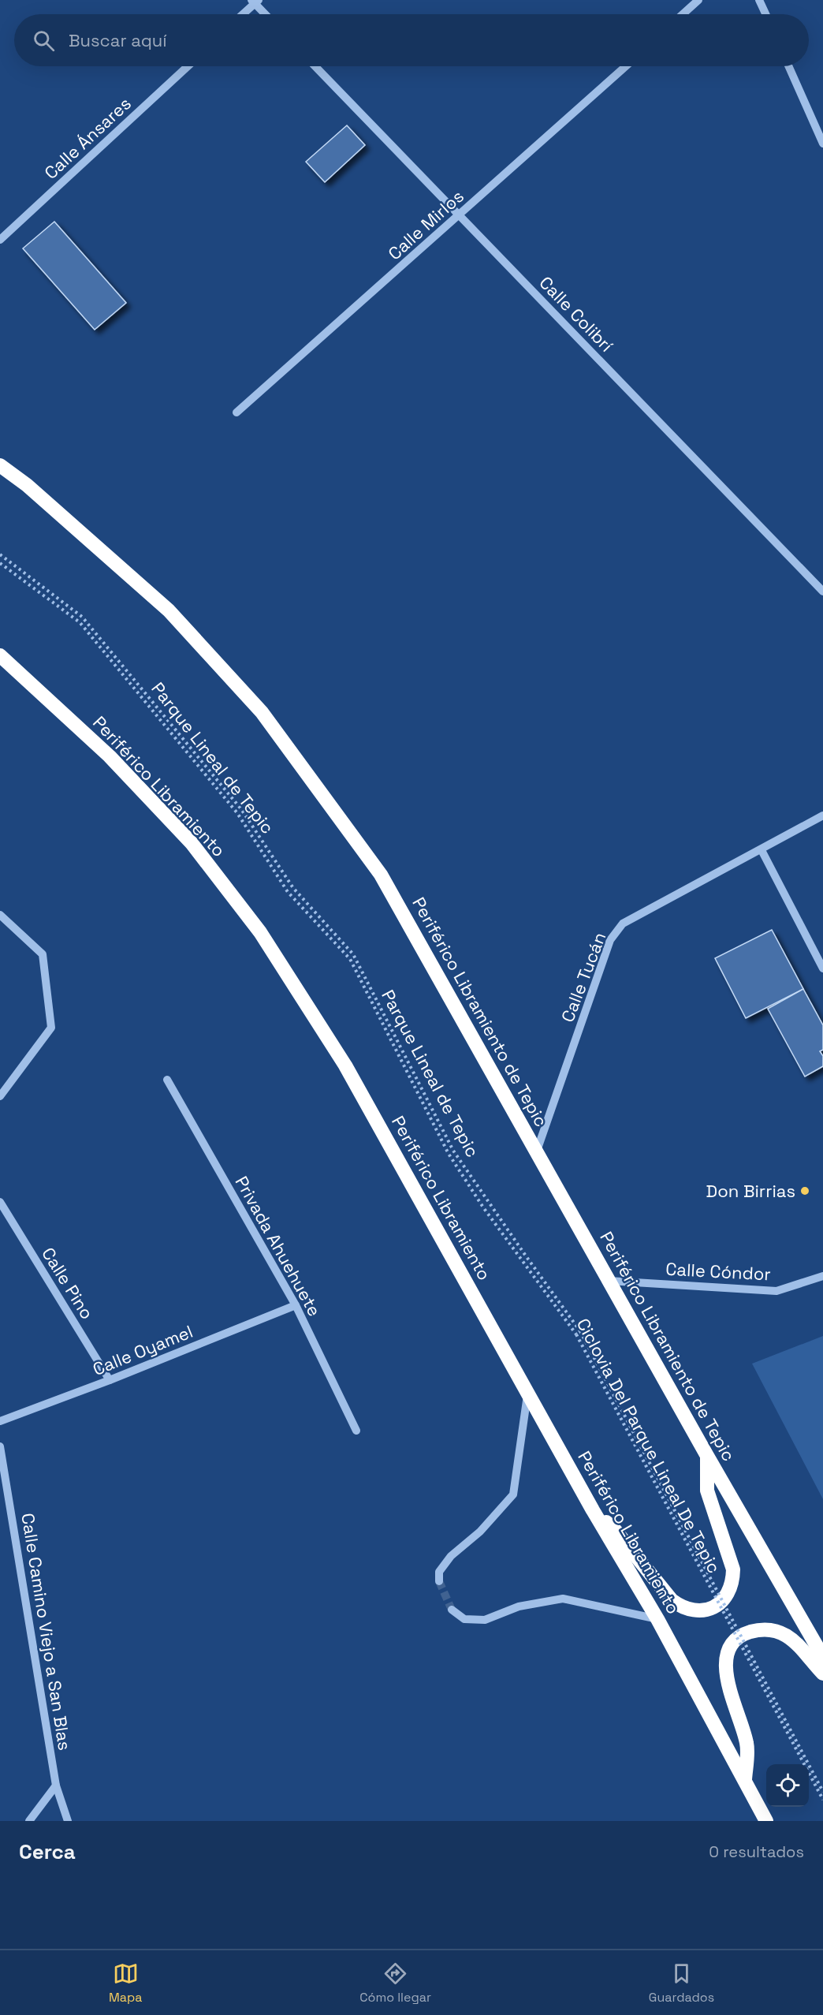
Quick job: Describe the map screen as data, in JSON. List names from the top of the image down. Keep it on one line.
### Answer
{"streets":{"highway":["Periférico Libramiento","Periférico Libramiento de Tepic"],"street":["Calle Ánsares","Calle Mirlos","Calle Colibrí","Calle Tucán","Privada Ahuehuete","Calle Cóndor","Calle Pino","Calle Oyamel","Calle Camino Viejo a San Blas"],"path":["Parque Lineal de Tepic","Ciclovia Del Parque Lineal De Tepic"]},"crossings":[["Calle Mirlos","Calle Colibrí"],["Calle Tucán","Periférico Libramiento de Tepic"],["Periférico Libramiento de Tepic","Calle Cóndor"],["Privada Ahuehuete","Calle Oyamel"],["Calle Pino","Calle Oyamel"]],"places":["Don Birrias"],"page":{"search":"Buscar aquí","heading":["Cerca","0 resultados"],"nav":["Mapa","Cómo llegar","Guardados"]}}
